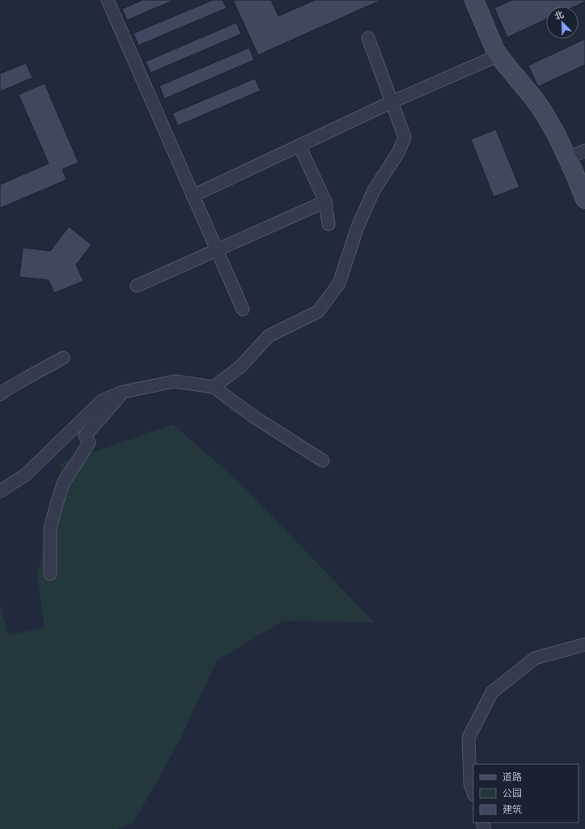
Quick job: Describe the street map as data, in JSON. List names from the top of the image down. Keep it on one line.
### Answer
{"legend":["道路","公园","建筑"],"north":"top left"}
